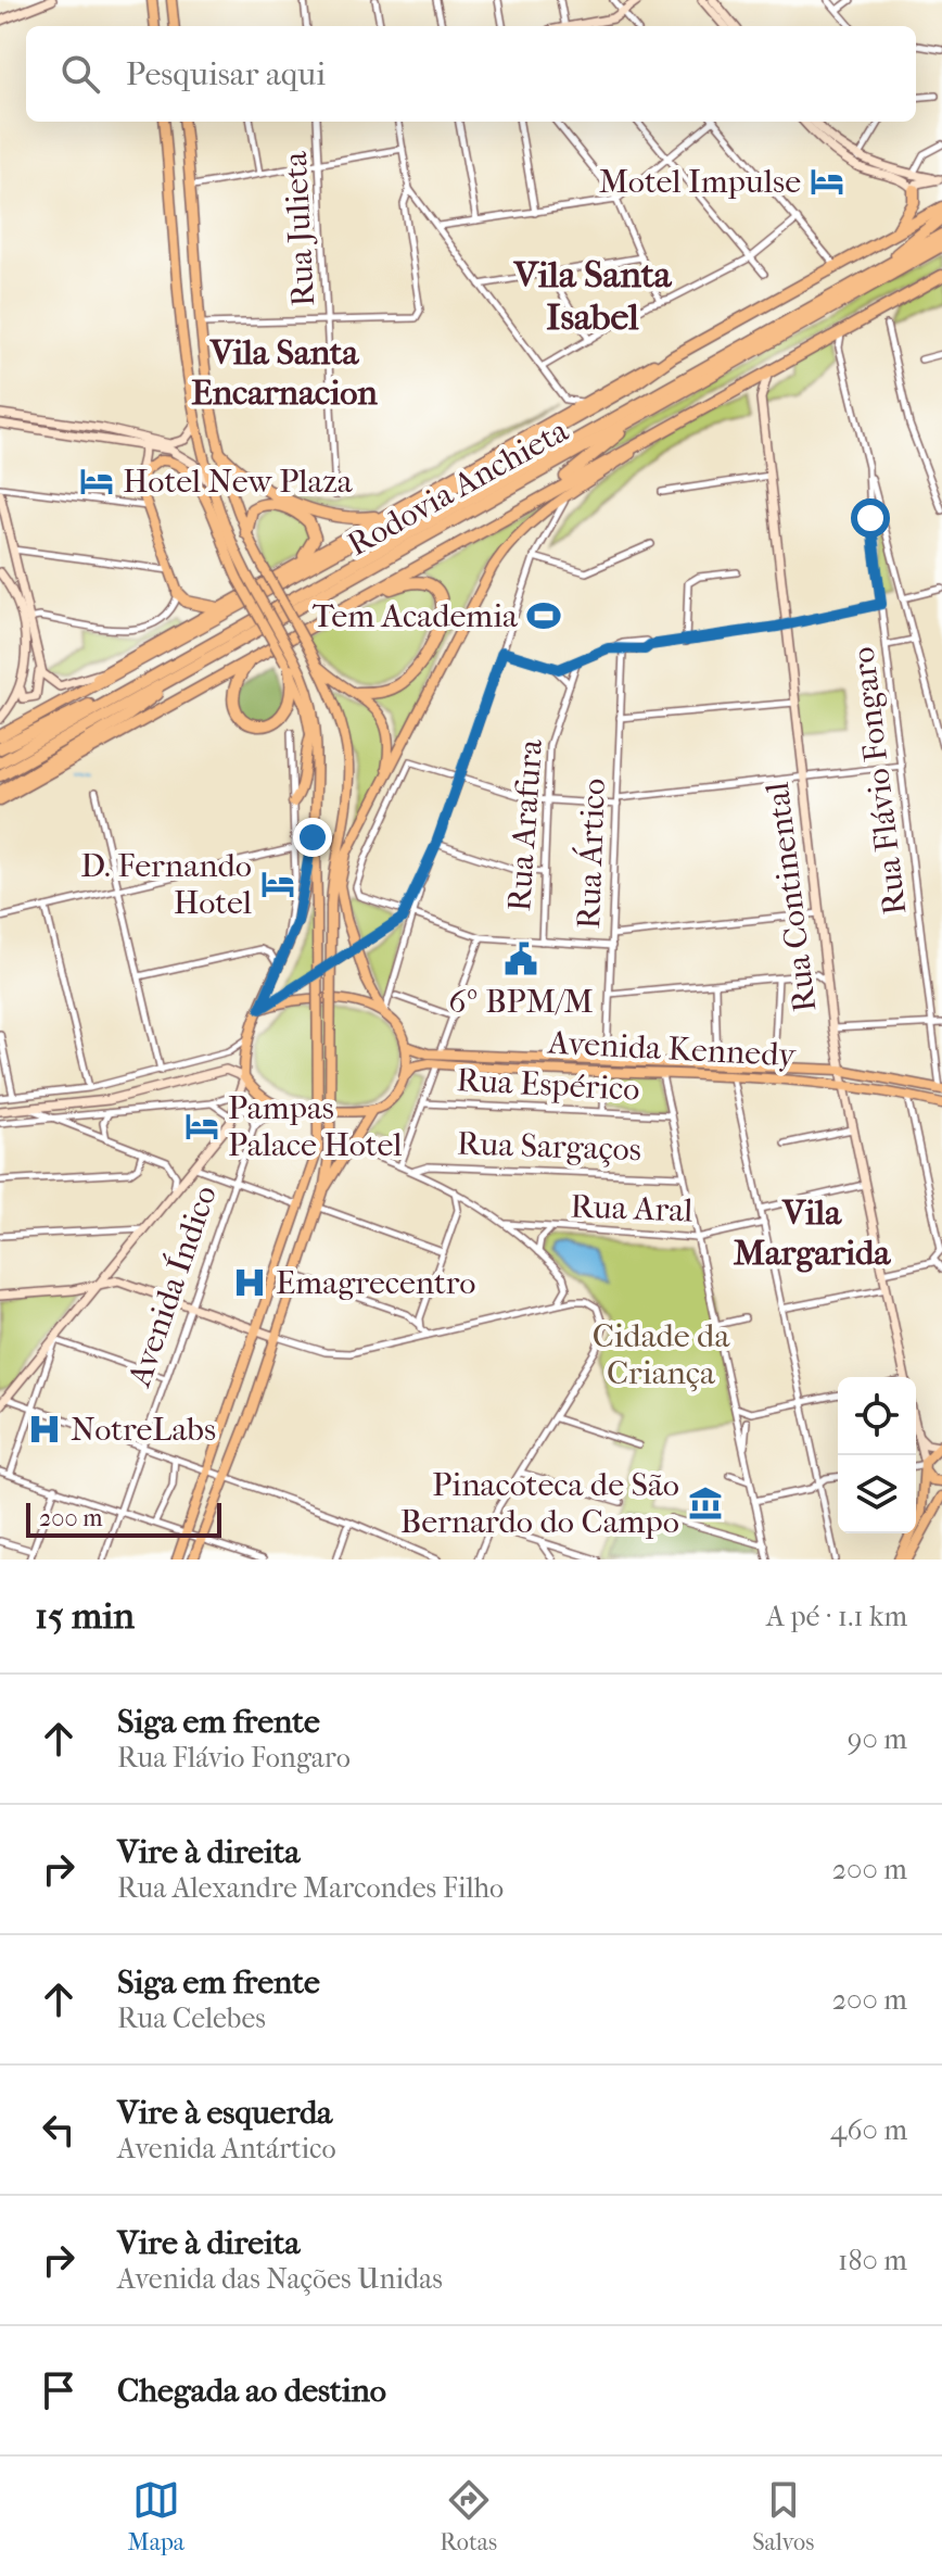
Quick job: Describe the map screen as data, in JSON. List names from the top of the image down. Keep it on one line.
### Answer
{"streets":{"highway":["Rodovia Anchieta"],"main road":["Avenida Kennedy"],"street":["Rua Julieta","Rua Flávio Fongaro","Rua Arafura","Rua Ártico","Rua Continental","Rua Espérico","Rua Sargaços","Rua Aral","Avenida Índico"]},"crossings":[["Rua Flávio Fongaro","Avenida Kennedy"],["Rua Ártico","Avenida Kennedy"],["Rua Continental","Avenida Kennedy"]],"districts":["Vila Santa Isabel","Vila Santa Encarnacion","Vila Margarida"],"parks":["Cidade da Criança"],"places":{"hotel":["Motel Impulse","Hotel New Plaza","D. Fernando Hotel","Pampas Palace Hotel"],"sports":["Tem Academia"],"public building":["6º BPM/M"],"hospital":["Emagrecentro","NotreLabs"],"museum":["Pinacoteca de São Bernardo do Campo"]},"scale_bar":"200 m","page":{"search":"Pesquisar aqui","scale":"200 m","heading":["15 min","A pé · 1.1 km"],"list":[["Siga em frente","Rua Flávio Fongaro","90 m"],["Vire à direita","Rua Alexandre Marcondes Filho","200 m"],["Siga em frente","Rua Celebes","200 m"],["Vire à esquerda","Avenida Antártico","460 m"],["Vire à direita","Avenida das Nações Unidas","180 m"],"Chegada ao destino"],"nav":["Mapa","Rotas","Salvos"]}}
